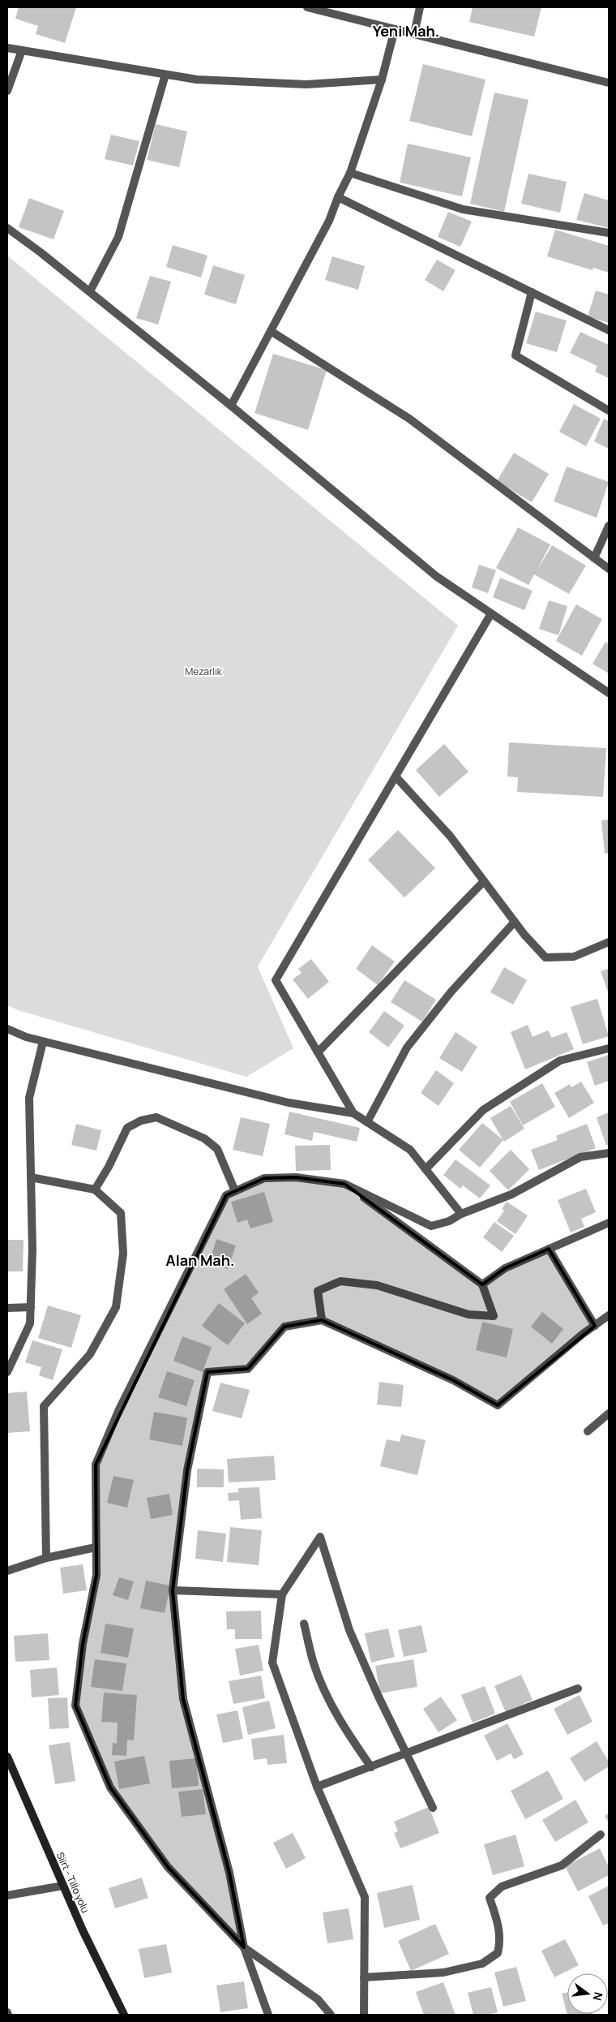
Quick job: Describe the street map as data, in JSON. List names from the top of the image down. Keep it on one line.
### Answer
{"streets":{"main road":["Siirt - Tillo yolu"]},"districts":["Yeni Mah.","Alan Mah."],"parks":["Mezarlık"],"north":"right"}
